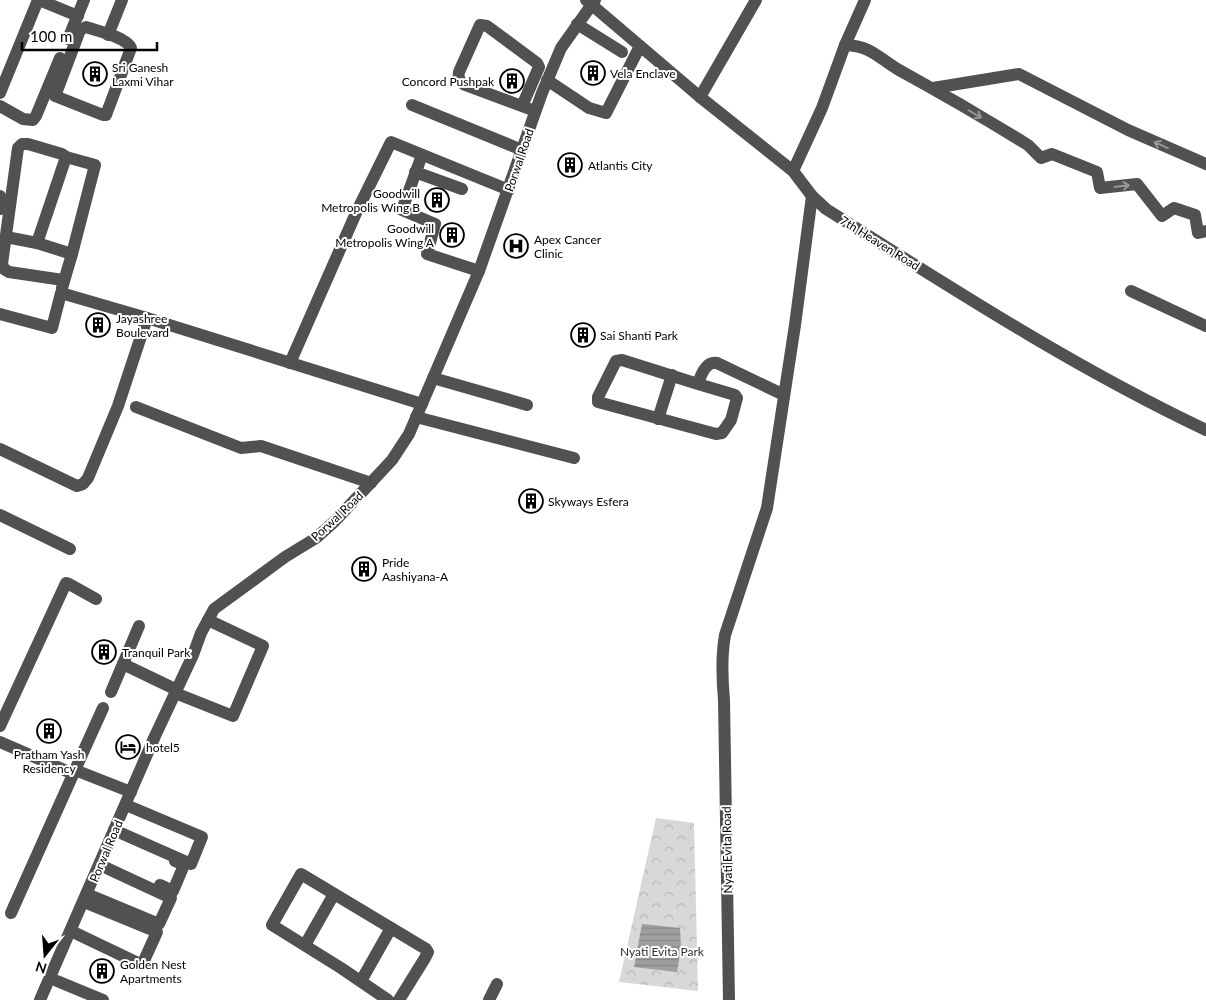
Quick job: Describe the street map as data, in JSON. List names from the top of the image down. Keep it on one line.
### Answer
{"streets":{"street":["Porwal Road","7th Heaven Road","Nyati Evita Road"]},"crossings":[["Porwal Road","7th Heaven Road"],["7th Heaven Road","Nyati Evita Road"]],"parks":["Nyati Evita Park"],"places":{"building":["Vela Enclave","Sri Ganesh Laxmi Vihar","Concord Pushpak","Atlantis City","Goodwill Metropolis Wing B","Goodwill Metropolis Wing A","Jayashree Boulevard","Sai Shanti Park","Skyways Esfera","Pride Aashiyana-A","Tranquil Park","Pratham Yash Residency","Golden Nest Apartments"],"hospital":["Apex Cancer Clinic"],"hotel":["hotel5"]},"scale_bar":"100 m","north":"bottom"}
